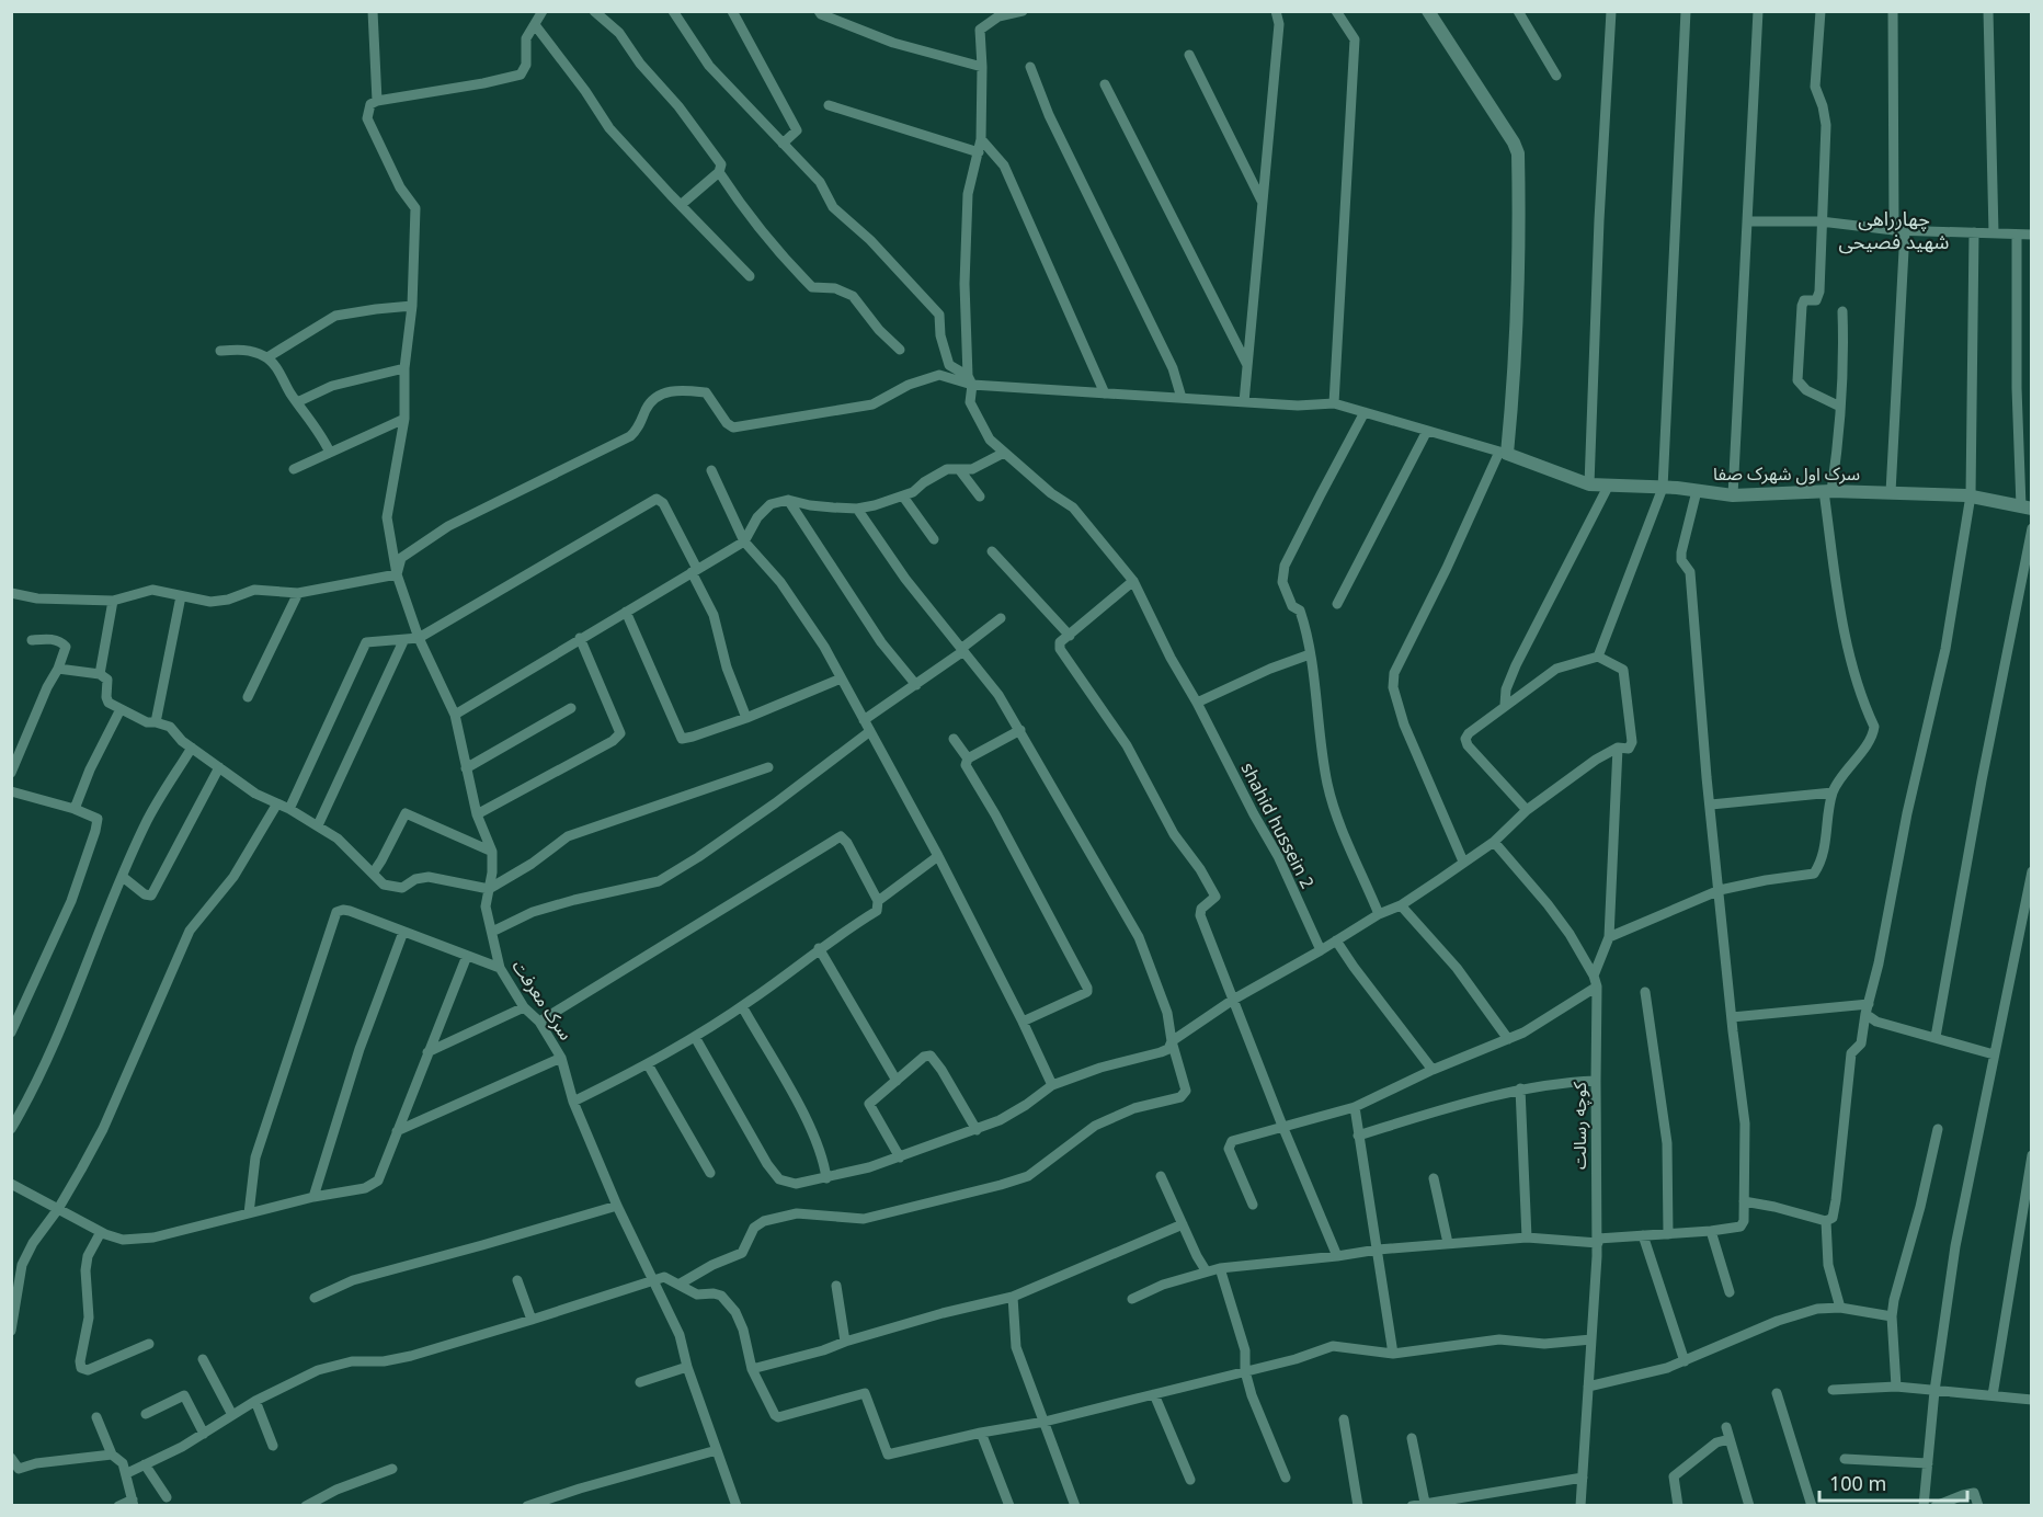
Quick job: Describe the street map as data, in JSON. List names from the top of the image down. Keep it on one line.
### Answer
{"streets":{"street":["سرک اول شهرک صفا","shahid hussein 2","سرک معرفت","کوچه رسالت"]},"districts":["چهارراهی شهید فصیحی"],"scale_bar":"100 m"}
